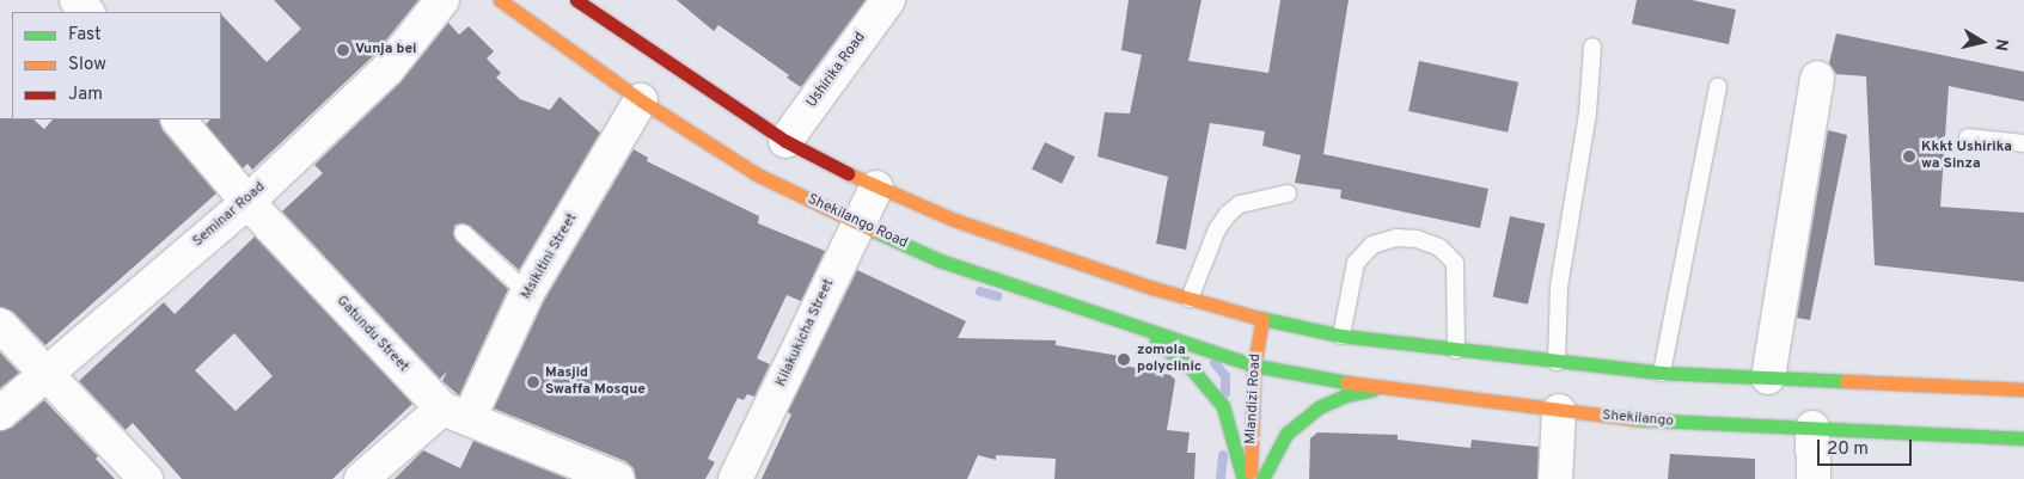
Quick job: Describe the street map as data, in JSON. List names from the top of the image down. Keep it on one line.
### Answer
{"streets":{"main road":["Shekilango Road","Mlandizi Road","Shekilango"],"street":["Ushirika Road","Seminar Road","Msikitini Street","Kilakukicha Street","Gatundu Street"]},"crossings":[["Seminar Road","Gatundu Street"],["Shekilango Road","Msikitini Street"],["Shekilango Road","Kilakukicha Street"],["Shekilango Road","Mlandizi Road"],["Shekilango Road","Shekilango"],["Msikitini Street","Gatundu Street"],["Mlandizi Road","Shekilango"]],"places":["Vunja bei","Kkkt Ushirika wa Sinza","zomola polyclinic","Masjid Swaffa Mosque"],"legend":["Fast","Slow","Jam"],"scale_bar":"20 m","north":"right"}
